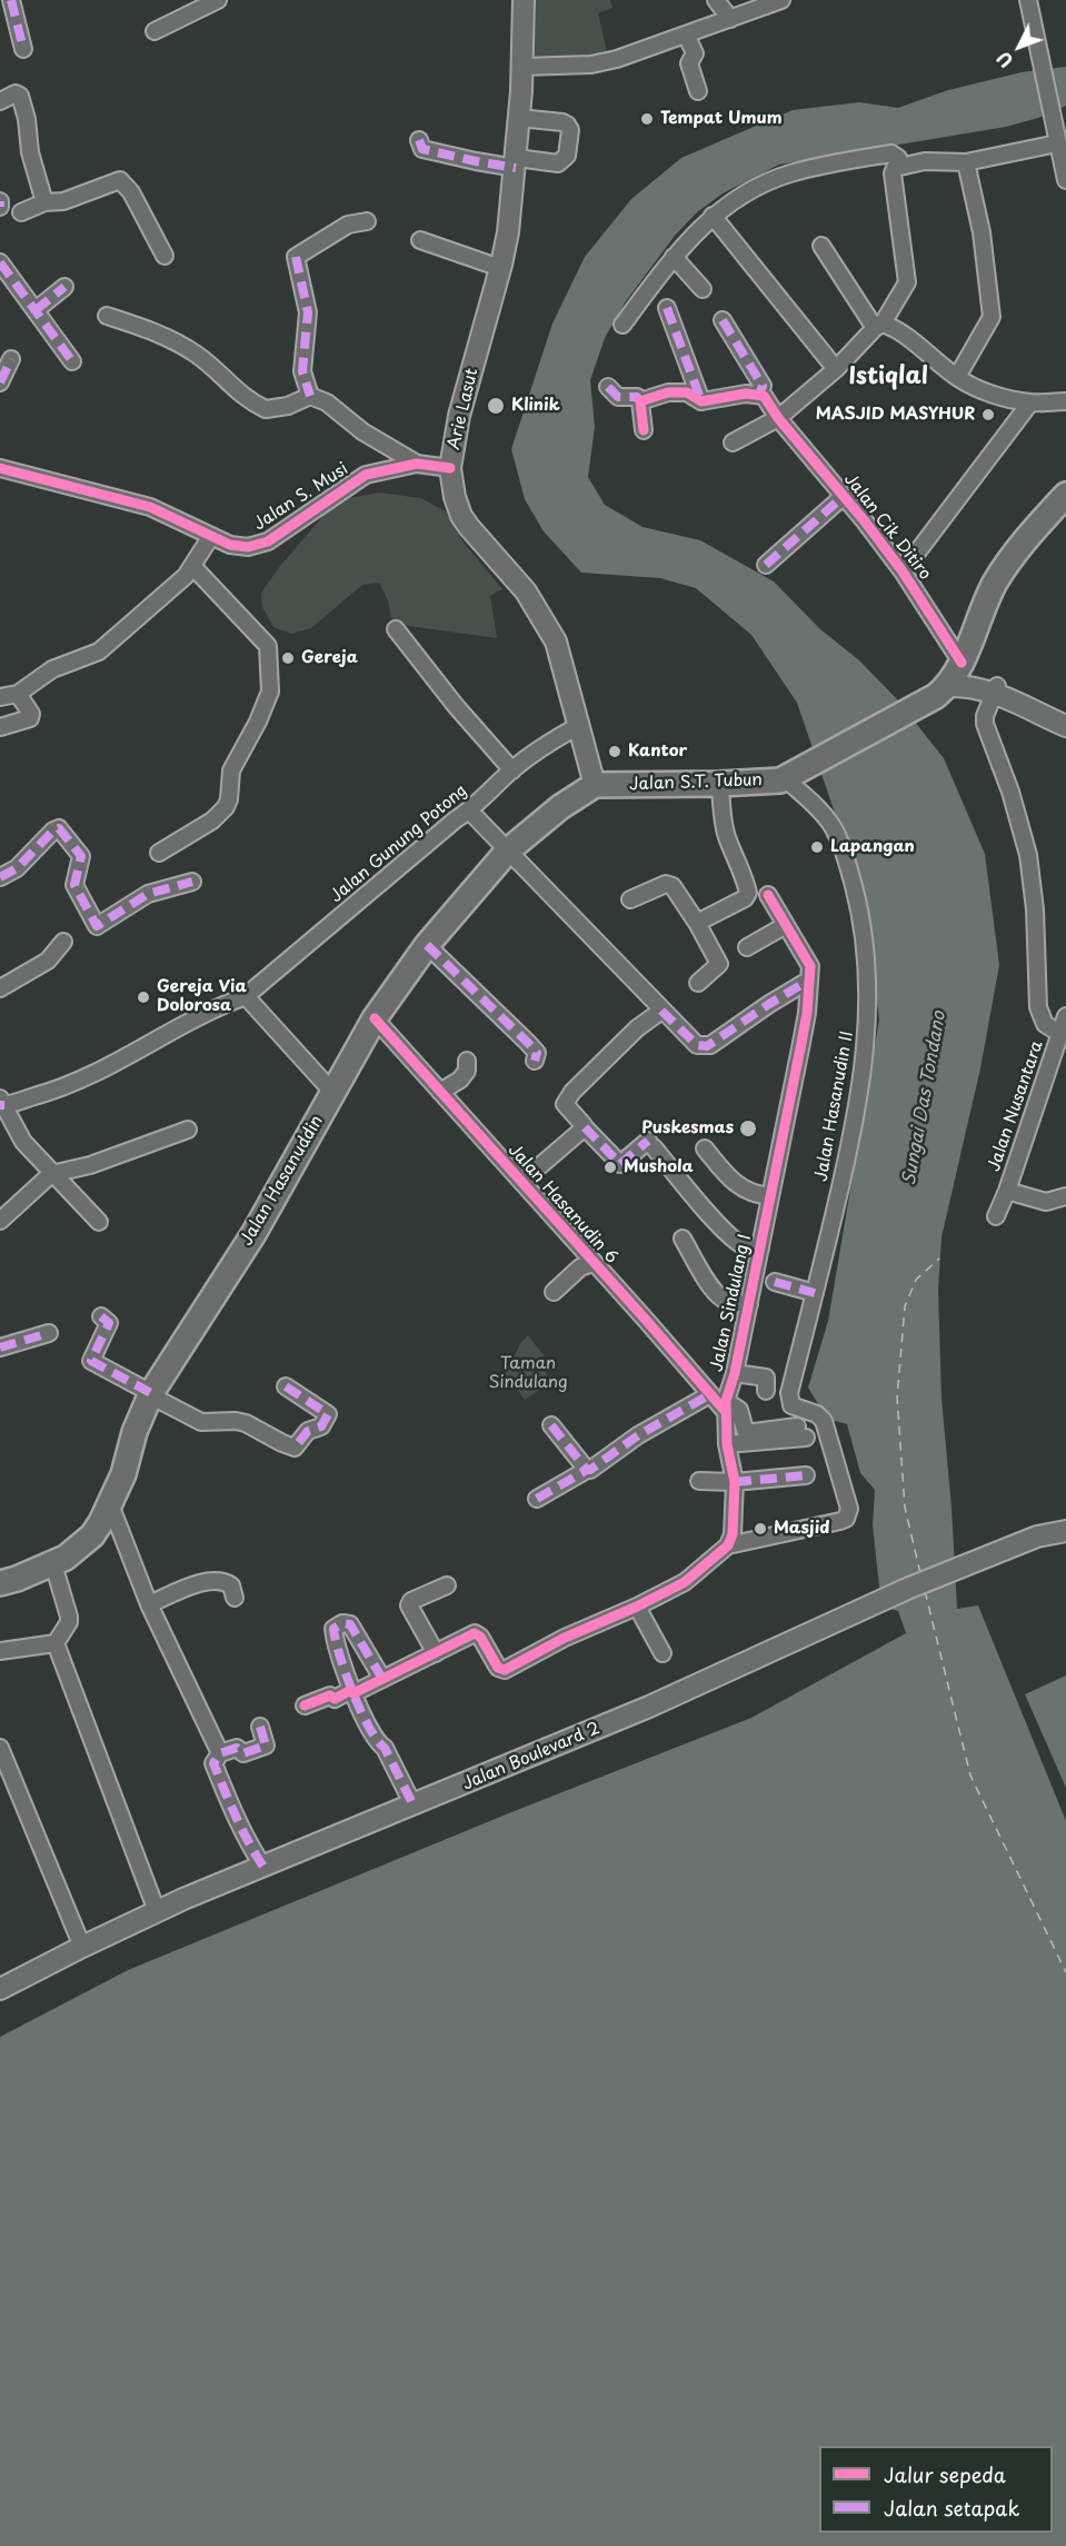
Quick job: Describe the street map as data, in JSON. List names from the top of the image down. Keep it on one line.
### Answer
{"streets":{"highway":["Jalan S.T. Tubun","Jalan Hasanuddin"],"main road":["Arie Lasut","Jalan Boulevard 2"],"street":["Jalan S. Musi","Jalan Cik Ditiro","Jalan Gunung Potong","Jalan Hasanudin II","Jalan Nusantara","Jalan Hasanudin 6","Jalan Sindulang I"]},"crossings":[["Arie Lasut","Jalan S. Musi"],["Arie Lasut","Jalan S.T. Tubun"],["Arie Lasut","Jalan Gunung Potong"],["Arie Lasut","Jalan Hasanuddin"],["Jalan Cik Ditiro","Jalan S.T. Tubun"],["Jalan S.T. Tubun","Jalan Hasanudin II"],["Jalan S.T. Tubun","Jalan Hasanuddin"],["Jalan Hasanudin II","Jalan Sindulang I"],["Jalan Hasanuddin","Jalan Hasanudin 6"],["Jalan Hasanudin 6","Jalan Sindulang I"]],"districts":["Istiqlal"],"water":["Sungai Das Tondano"],"parks":["Taman Sindulang"],"places":["Tempat Umum","Klinik","MASJID MASYHUR","Gereja","Kantor","Lapangan","Gereja Via Dolorosa","Puskesmas","Mushola","Masjid"],"legend":["Jalur sepeda","Jalan setapak"],"north":"bottom left"}
